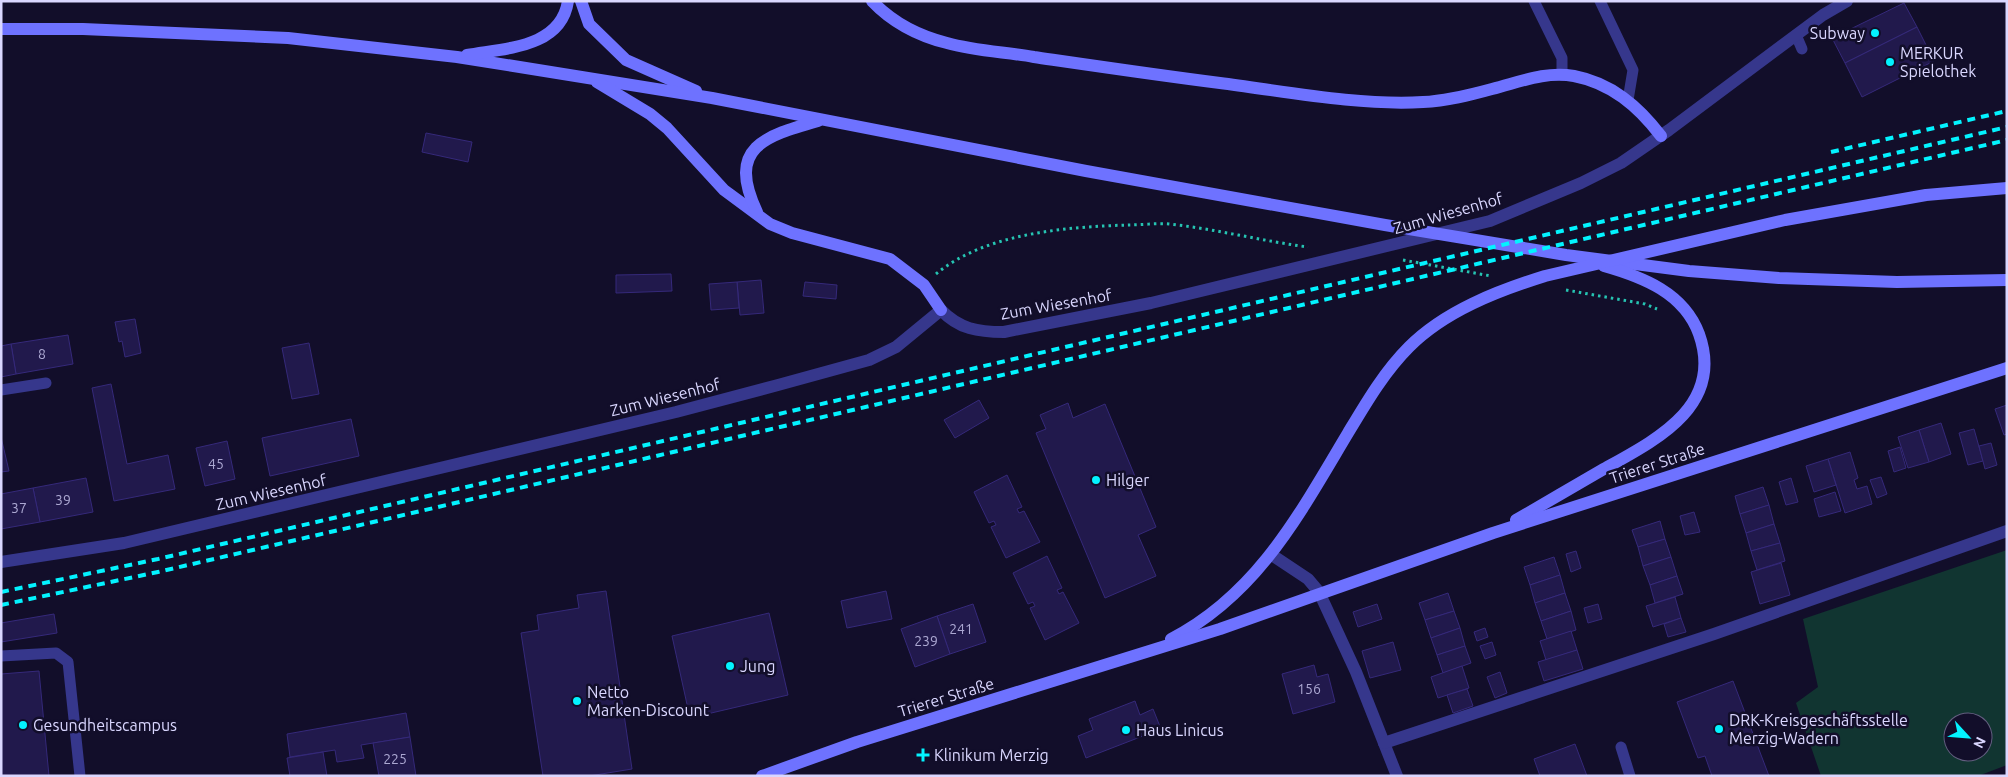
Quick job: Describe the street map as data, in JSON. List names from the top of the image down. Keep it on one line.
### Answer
{"streets":{"main road":["Trierer Straße"],"street":["Zum Wiesenhof"]},"places":{"other":["Subway","MERKUR Spielothek","Hilger","Jung","Netto Marken-Discount","Gesundheitscampus","DRK-Kreisgeschäftsstelle Merzig-Wadern","Haus Linicus"],"health":["Klinikum Merzig"]},"house_numbers":["8","45","39","37","241","239","156","225"],"north":"bottom right"}
